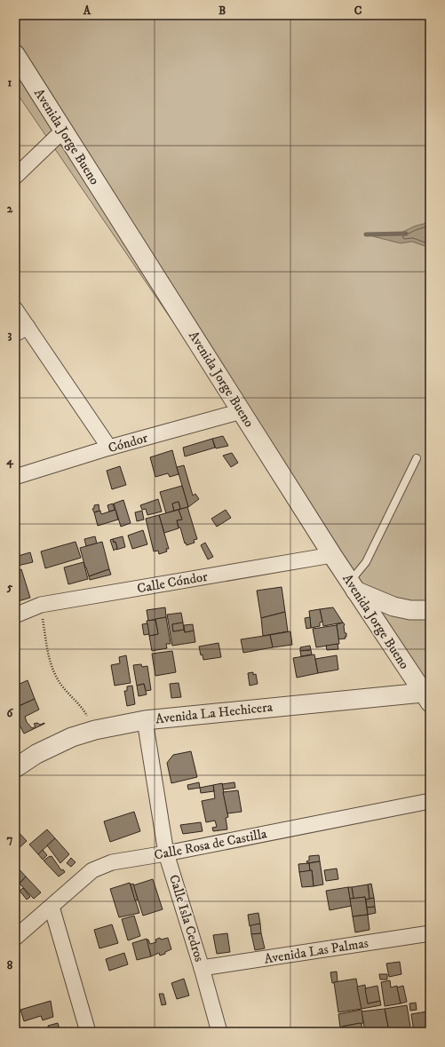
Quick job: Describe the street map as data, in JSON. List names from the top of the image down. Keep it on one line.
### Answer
{"streets":{"street":["Avenida Jorge Bueno","Cóndor","Calle Cóndor","Avenida La Hechicera","Calle Rosa de Castilla","Calle Isla Cedros","Avenida Las Palmas"]},"crossings":[["Avenida Jorge Bueno","Cóndor"],["Avenida Jorge Bueno","Calle Cóndor"],["Avenida Jorge Bueno","Avenida La Hechicera"],["Avenida La Hechicera","Calle Isla Cedros"],["Calle Rosa de Castilla","Calle Isla Cedros"],["Calle Isla Cedros","Avenida Las Palmas"]],"grid":{"columns":["A","B","C"],"rows":["1","2","3","4","5","6","7","8"]}}
